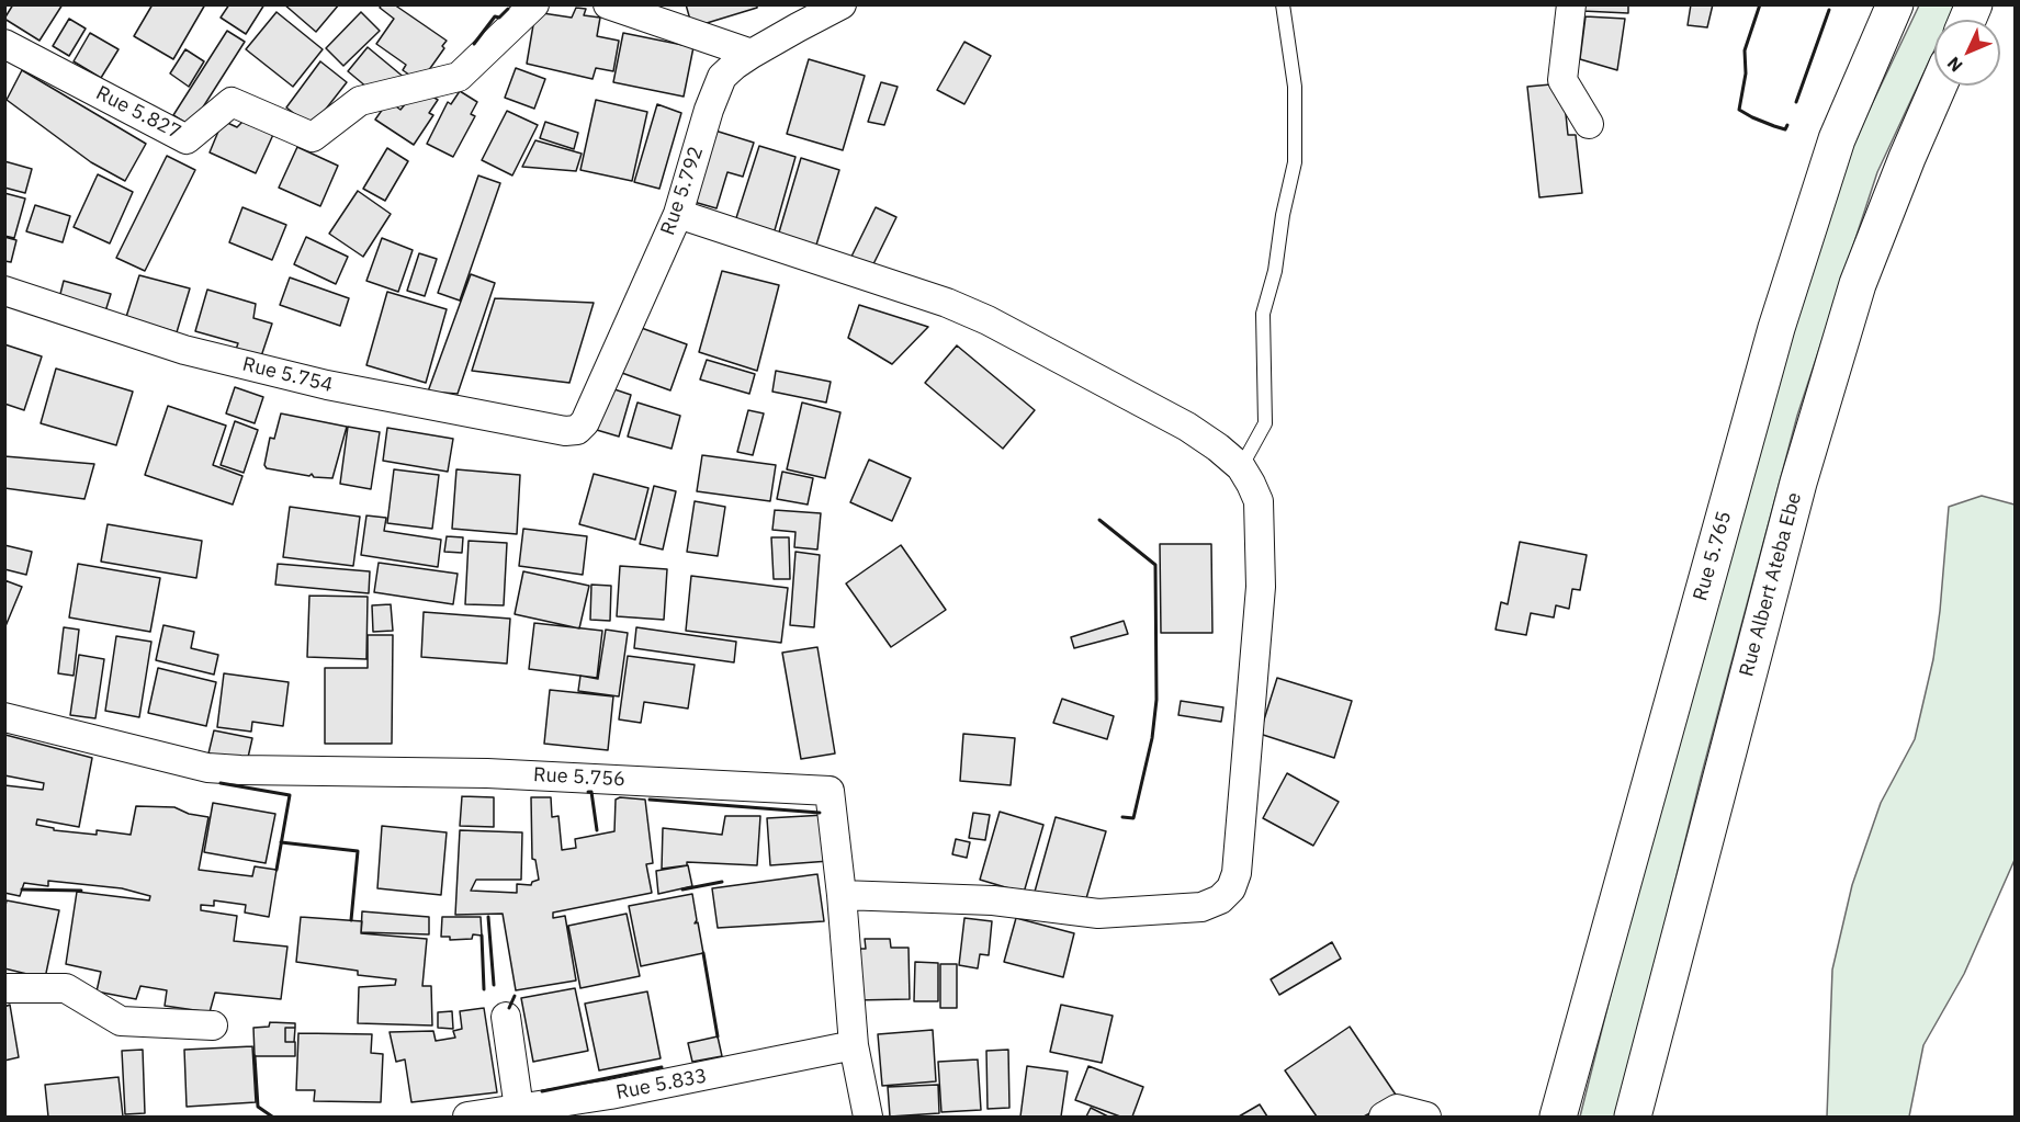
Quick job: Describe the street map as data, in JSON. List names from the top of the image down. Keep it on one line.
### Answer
{"streets":{"highway":["Rue 5.765","Rue Albert Ateba Ebe"],"street":["Rue 5.827","Rue 5.792","Rue 5.754","Rue 5.756","Rue 5.833"]},"crossings":[["Rue 5.792","Rue 5.754"],["Rue 5.756","Rue 5.833"]],"north":"bottom left"}
